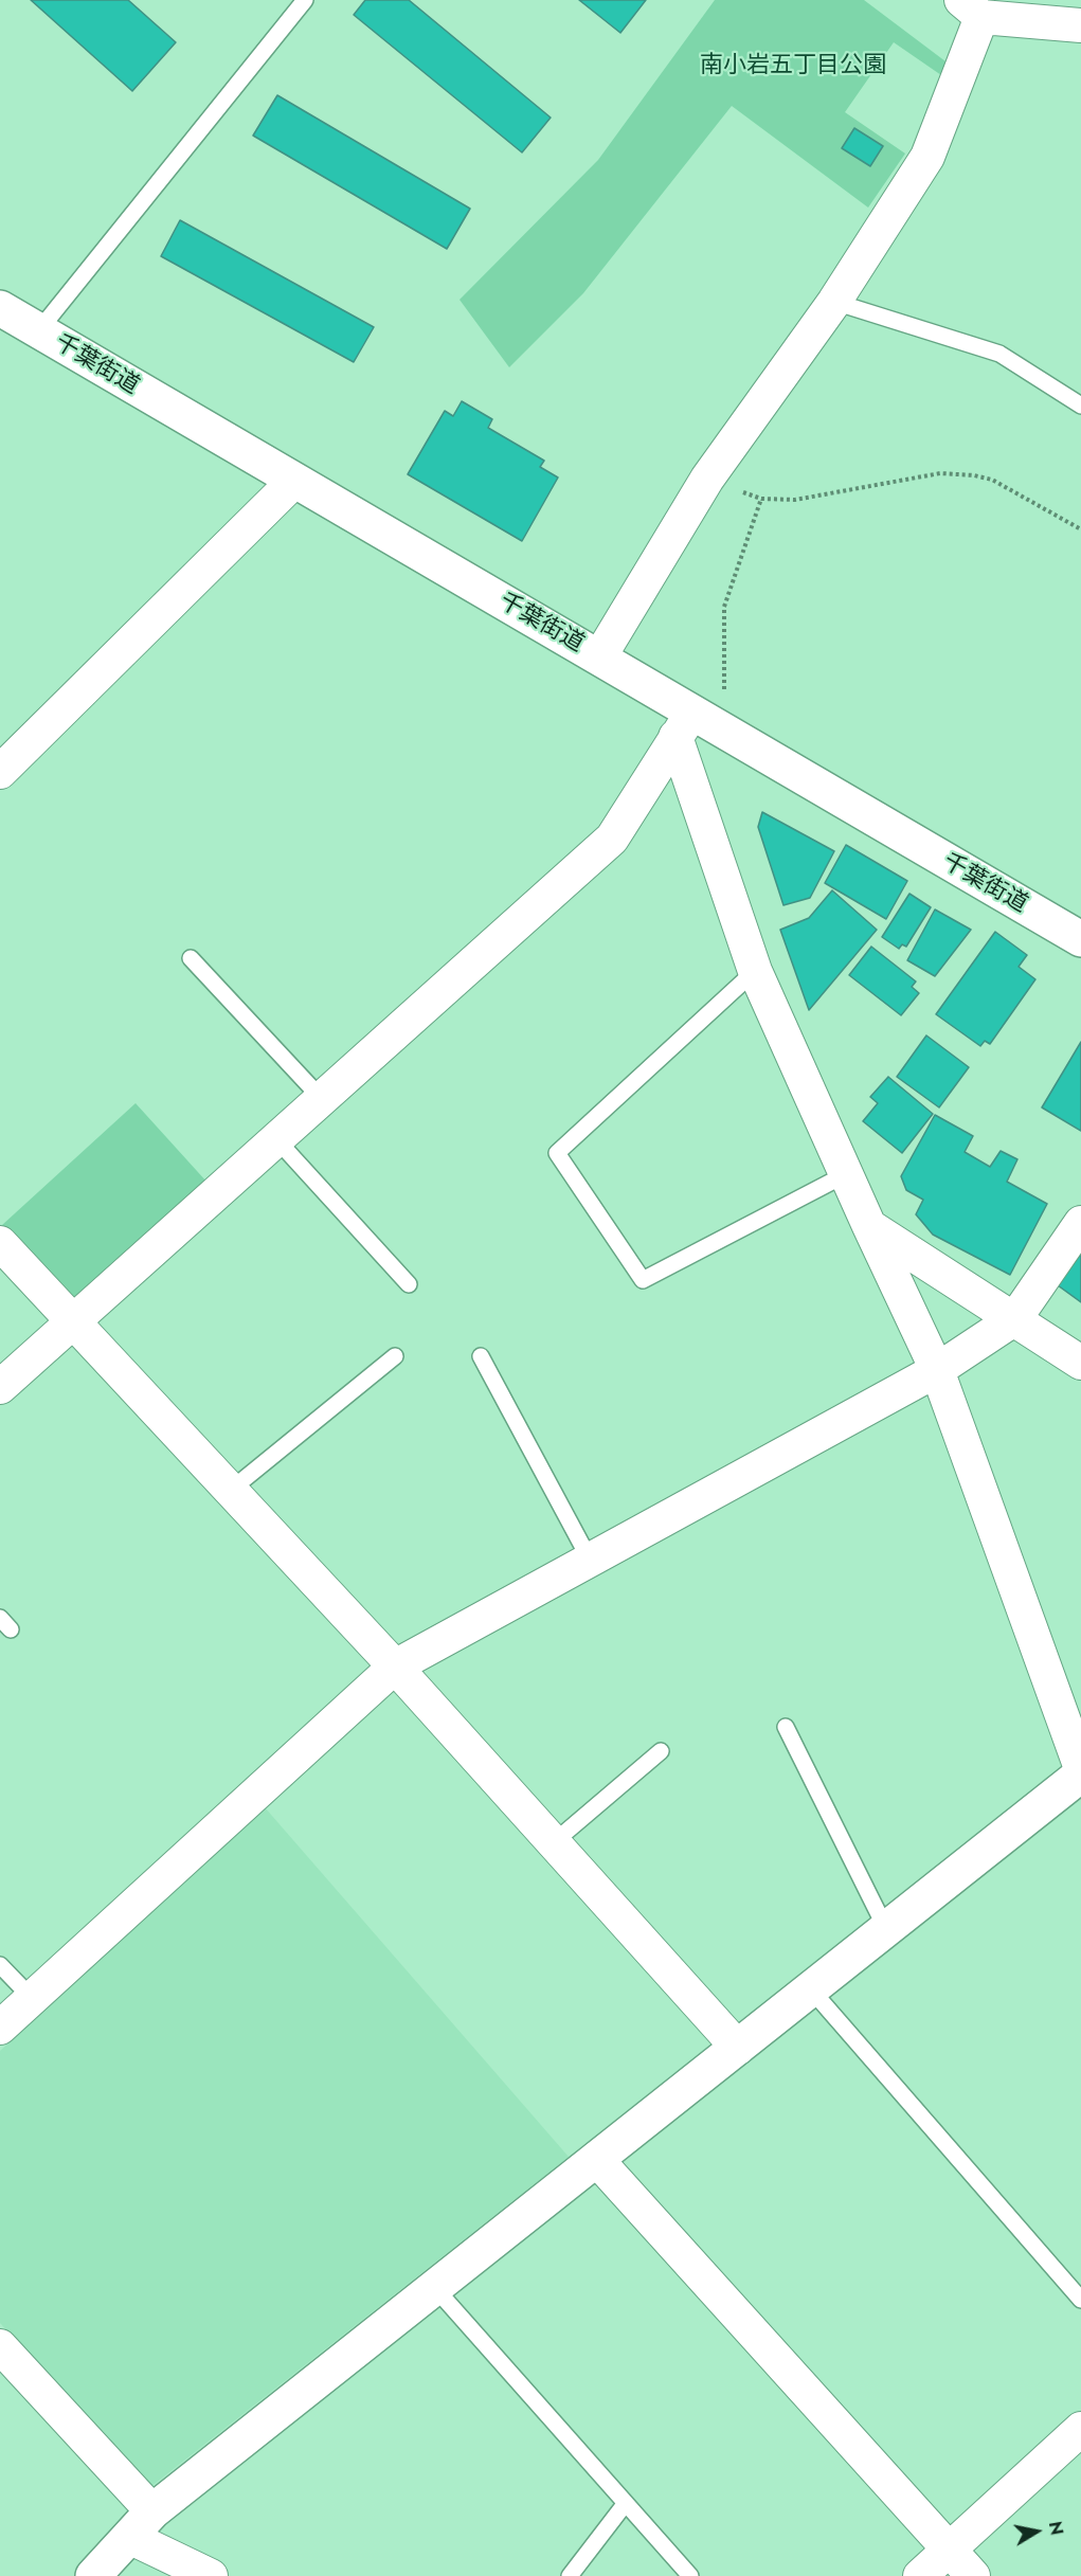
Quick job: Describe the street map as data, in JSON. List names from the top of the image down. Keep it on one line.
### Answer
{"streets":{"main road":["千葉街道"]},"parks":["南小岩五丁目公園"],"north":"right"}
